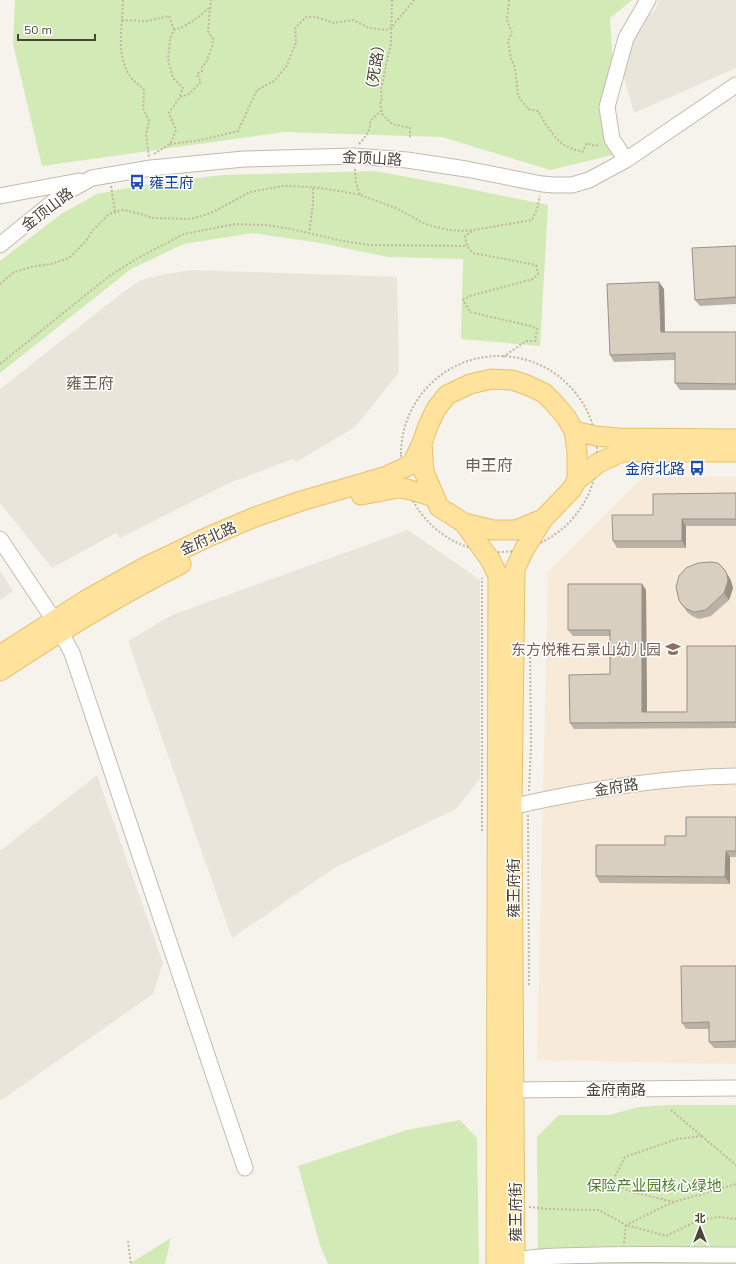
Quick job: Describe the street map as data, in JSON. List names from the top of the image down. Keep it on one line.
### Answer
{"streets":{"main road":["金府北路","雍王府街"],"street":["金顶山路","金府路","金府南路"],"path":["（死路）"]},"crossings":[["金府路","雍王府街"],["雍王府街","金府南路"]],"districts":["雍王府","申王府"],"parks":["保险产业园核心绿地"],"places":{"bus stop":["雍王府","金府北路"],"school or university":["东方悦稚石景山幼儿园"]},"scale_bar":"50 m","north":"top"}
